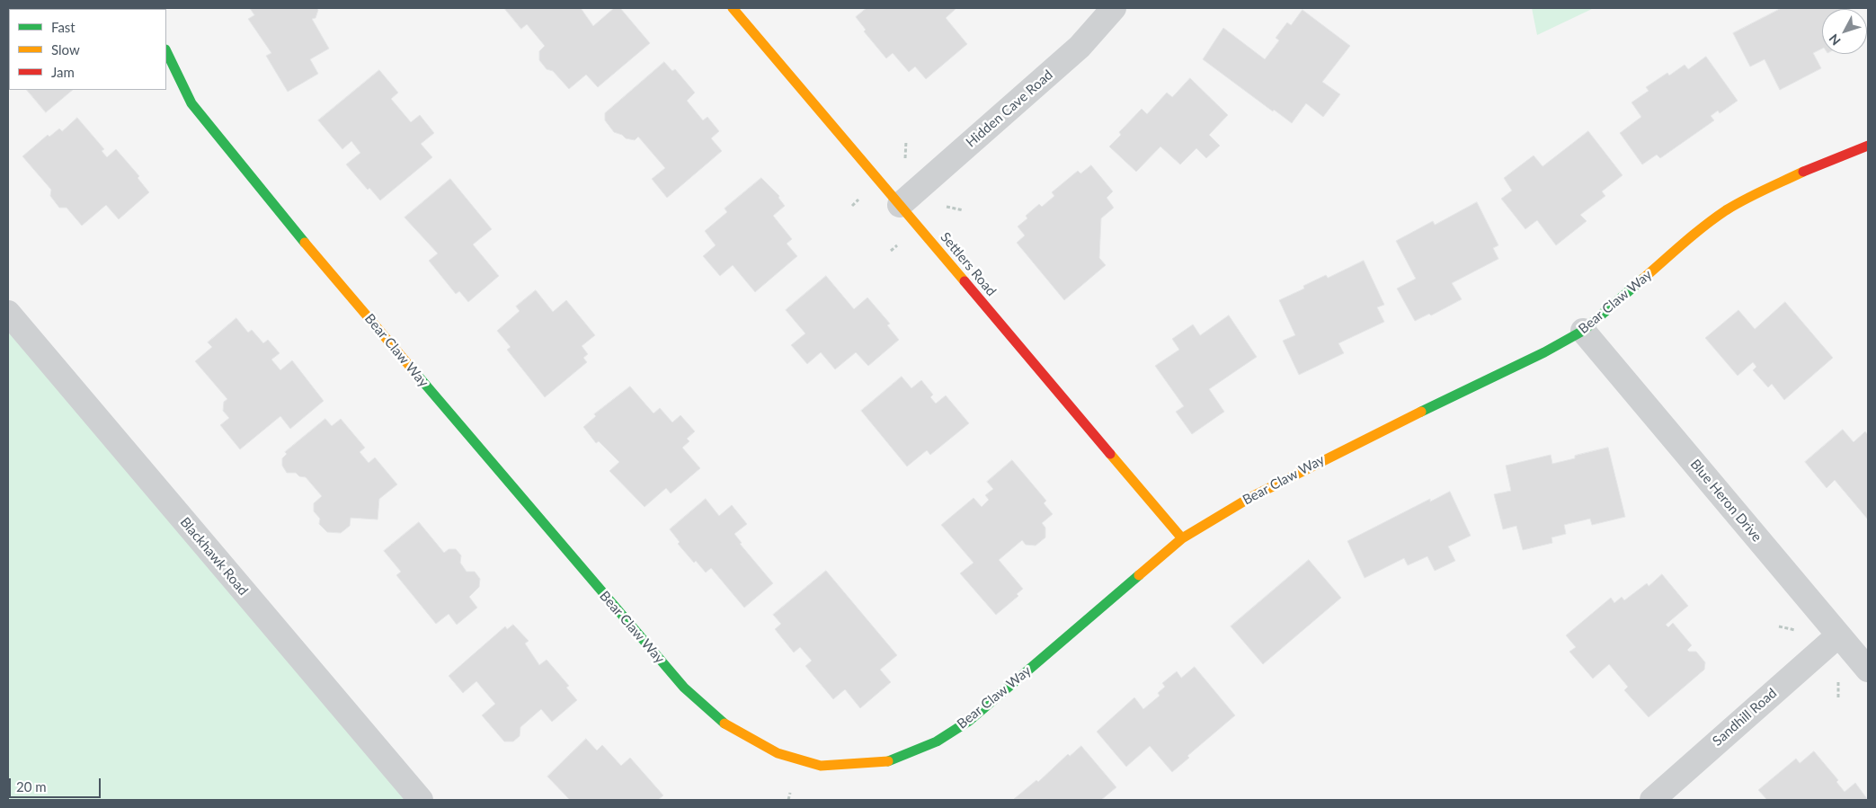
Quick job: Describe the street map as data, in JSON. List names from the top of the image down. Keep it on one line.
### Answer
{"streets":{"street":["Hidden Cave Road","Settlers Road","Bear Claw Way","Blue Heron Drive","Blackhawk Road","Sandhill Road"]},"crossings":[["Hidden Cave Road","Settlers Road"],["Settlers Road","Bear Claw Way"],["Bear Claw Way","Blue Heron Drive"],["Blue Heron Drive","Sandhill Road"]],"legend":["Fast","Slow","Jam"],"scale_bar":"20 m","north":"bottom left"}
